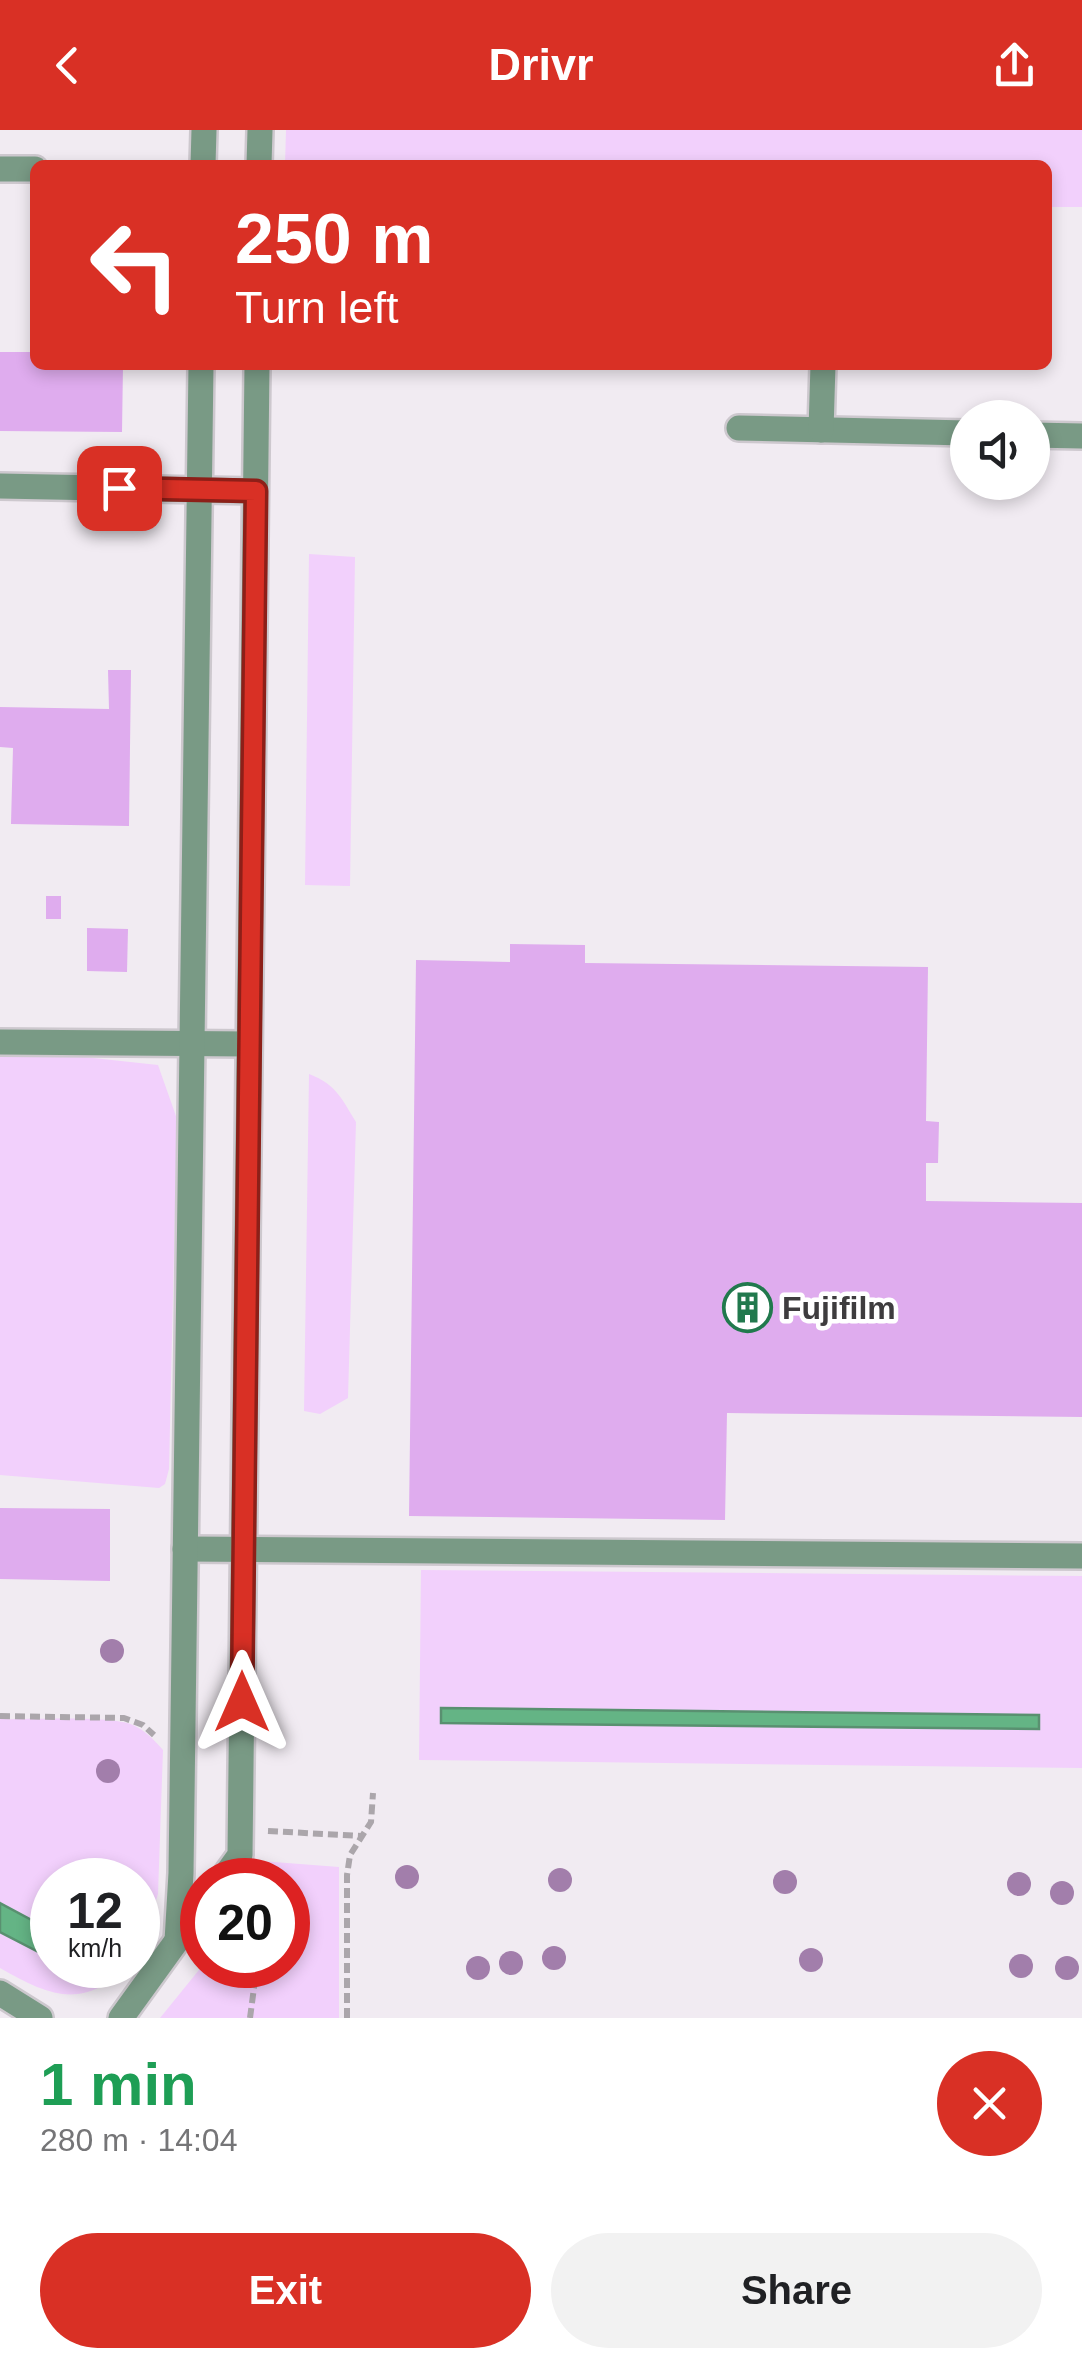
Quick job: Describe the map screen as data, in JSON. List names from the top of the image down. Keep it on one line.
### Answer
{"places":{"building":["Fujifilm"]},"page":{"header":"Drivr","turn":["250 m","Turn left"],"speed":"12 km/h","limit":"20","heading":["1 min","280 m · 14:04"],"buttons":["Exit","Share"]}}
